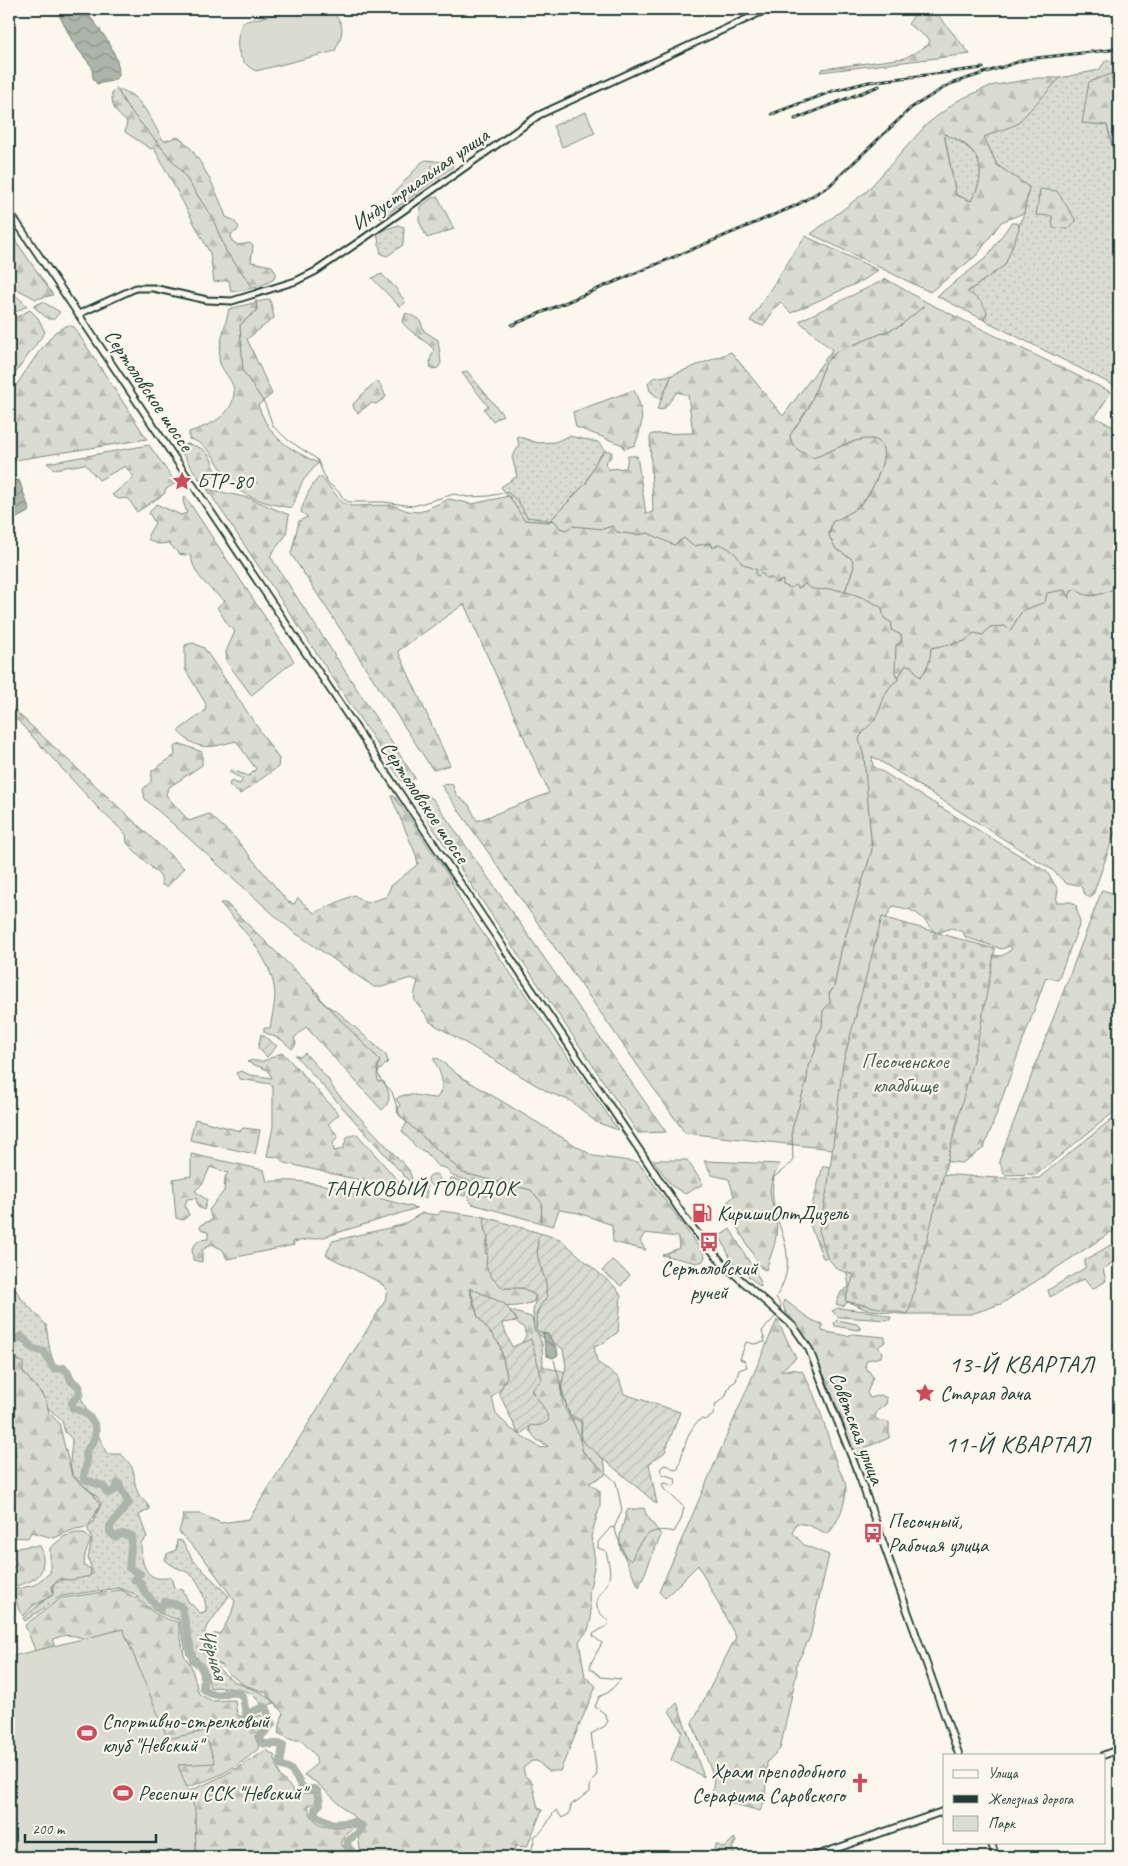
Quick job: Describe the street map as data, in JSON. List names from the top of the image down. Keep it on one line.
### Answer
{"streets":{"main road":["Сертоловское шоссе","Советская улица"],"street":["Индустриальная улица"]},"crossings":[["Индустриальная улица","Сертоловское шоссе"],["Сертоловское шоссе","Советская улица"]],"districts":["ТАНКОВЫЙ ГОРОДОК","13-Й КВАРТАЛ","11-Й КВАРТАЛ"],"water":["Чёрная"],"parks":["Песоченское кладбище"],"places":{"place":["БТР-80","Старая дача"],"fuel station":["КиришиОптДизель"],"bus stop":["Сертоловский ручей","Песочный, Рабочая улица"],"sports":["Спортивно-стрелковый клуб \"Невский\"","Ресепшн ССК \"Невский\""],"church":["Храм преподобного Серафима Саровского"]},"legend":["Улица","Железная дорога","Парк"],"scale_bar":"200 m"}
